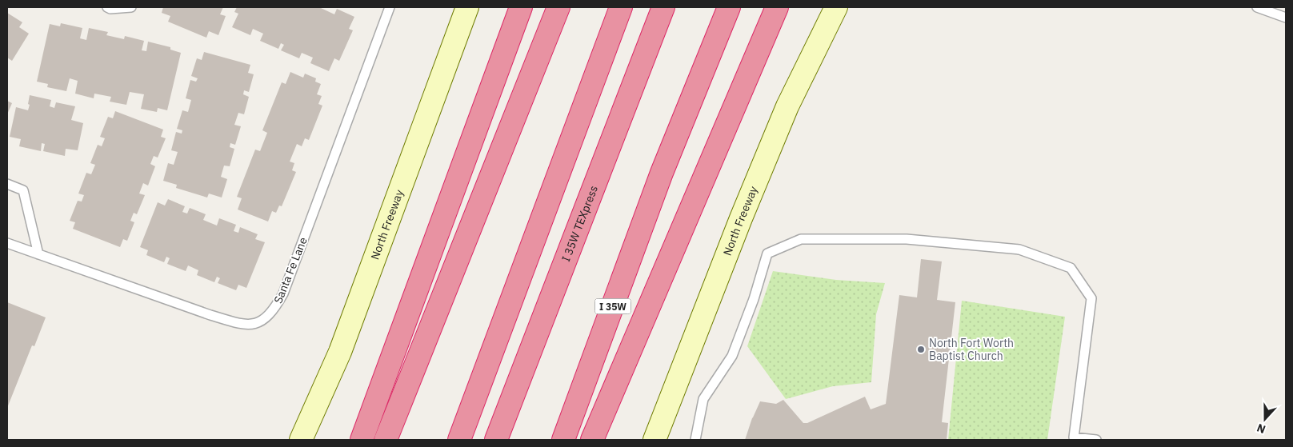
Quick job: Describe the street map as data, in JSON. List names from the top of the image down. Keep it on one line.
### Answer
{"streets":{"highway":["I 35W TEXpress","I 35W"],"main road":["North Freeway"],"lane":["Santa Fe Lane"]},"places":["North Fort Worth Baptist Church"],"north":"bottom"}
